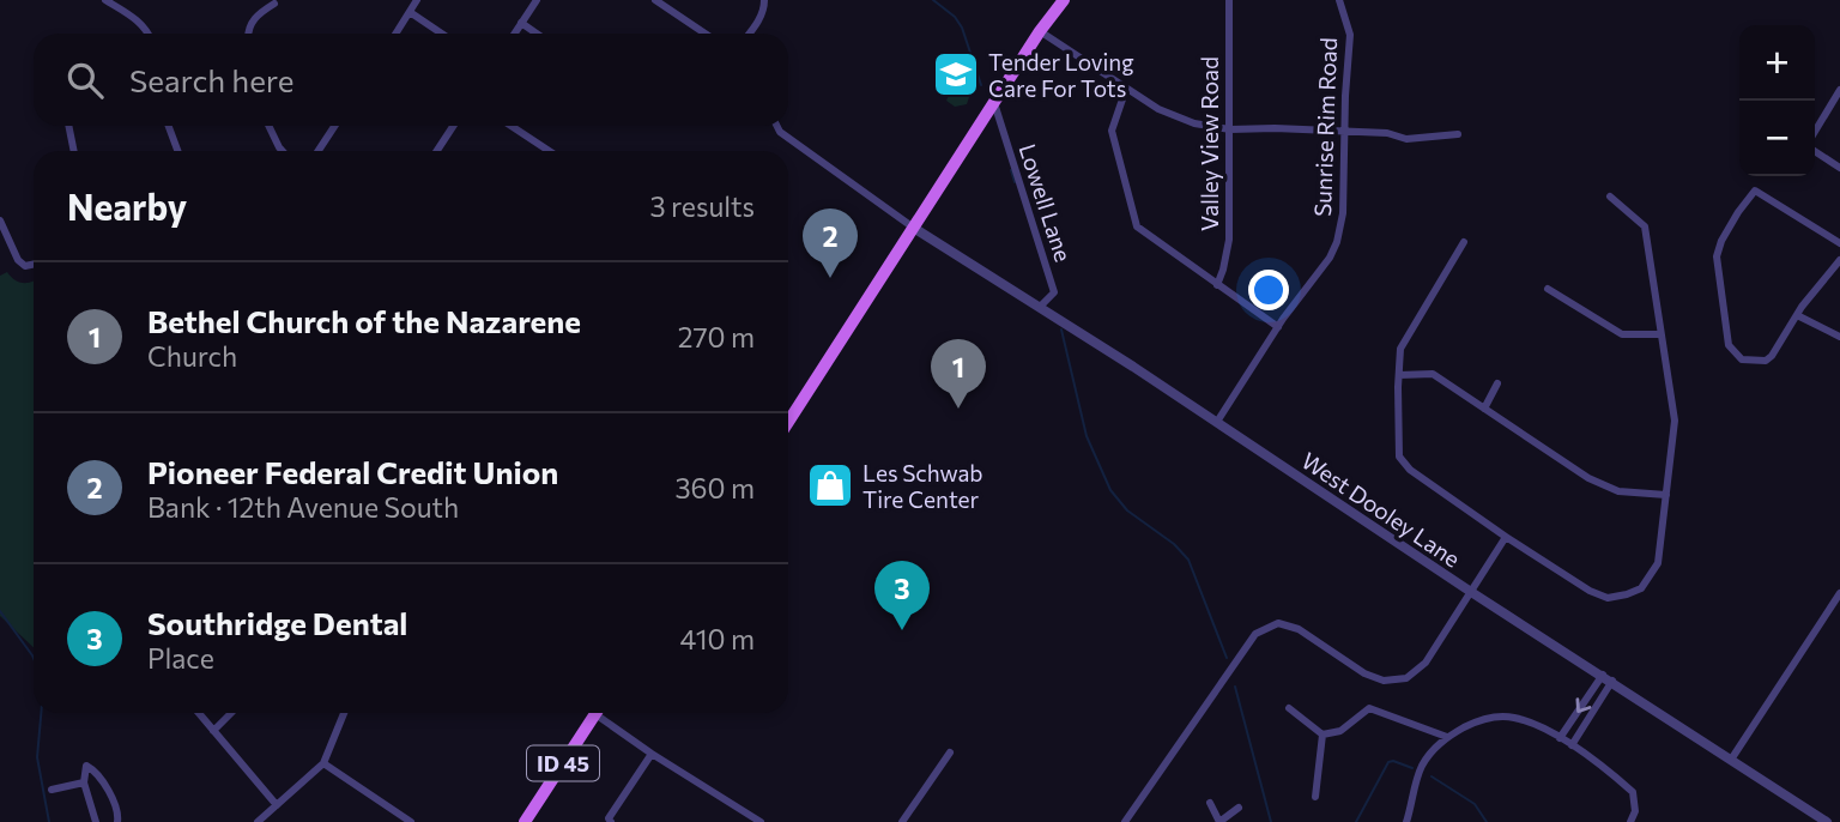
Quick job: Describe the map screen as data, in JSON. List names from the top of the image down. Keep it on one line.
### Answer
{"streets":{"main road":["ID 45"],"street":["Sunrise Rim Road","Valley View Road","Lowell Lane","West Dooley Lane"]},"crossings":[["Sunrise Rim Road","West Dooley Lane"],["Lowell Lane","West Dooley Lane"]],"places":{"school or university":["Tender Loving Care For Tots"],"shop":["Les Schwab Tire Center"]},"page":{"map_buttons":["+","−"],"search":"Search here","heading":["Nearby","3 results"],"pins":["2","1","3"],"list":[{"mark":"1","name":"Bethel Church of the Nazarene","note":"Church","value":"270 m"},{"mark":"2","name":"Pioneer Federal Credit Union","note":"Bank · 12th Avenue South","value":"360 m"},{"mark":"3","name":"Southridge Dental","note":"Place","value":"410 m"}]}}
